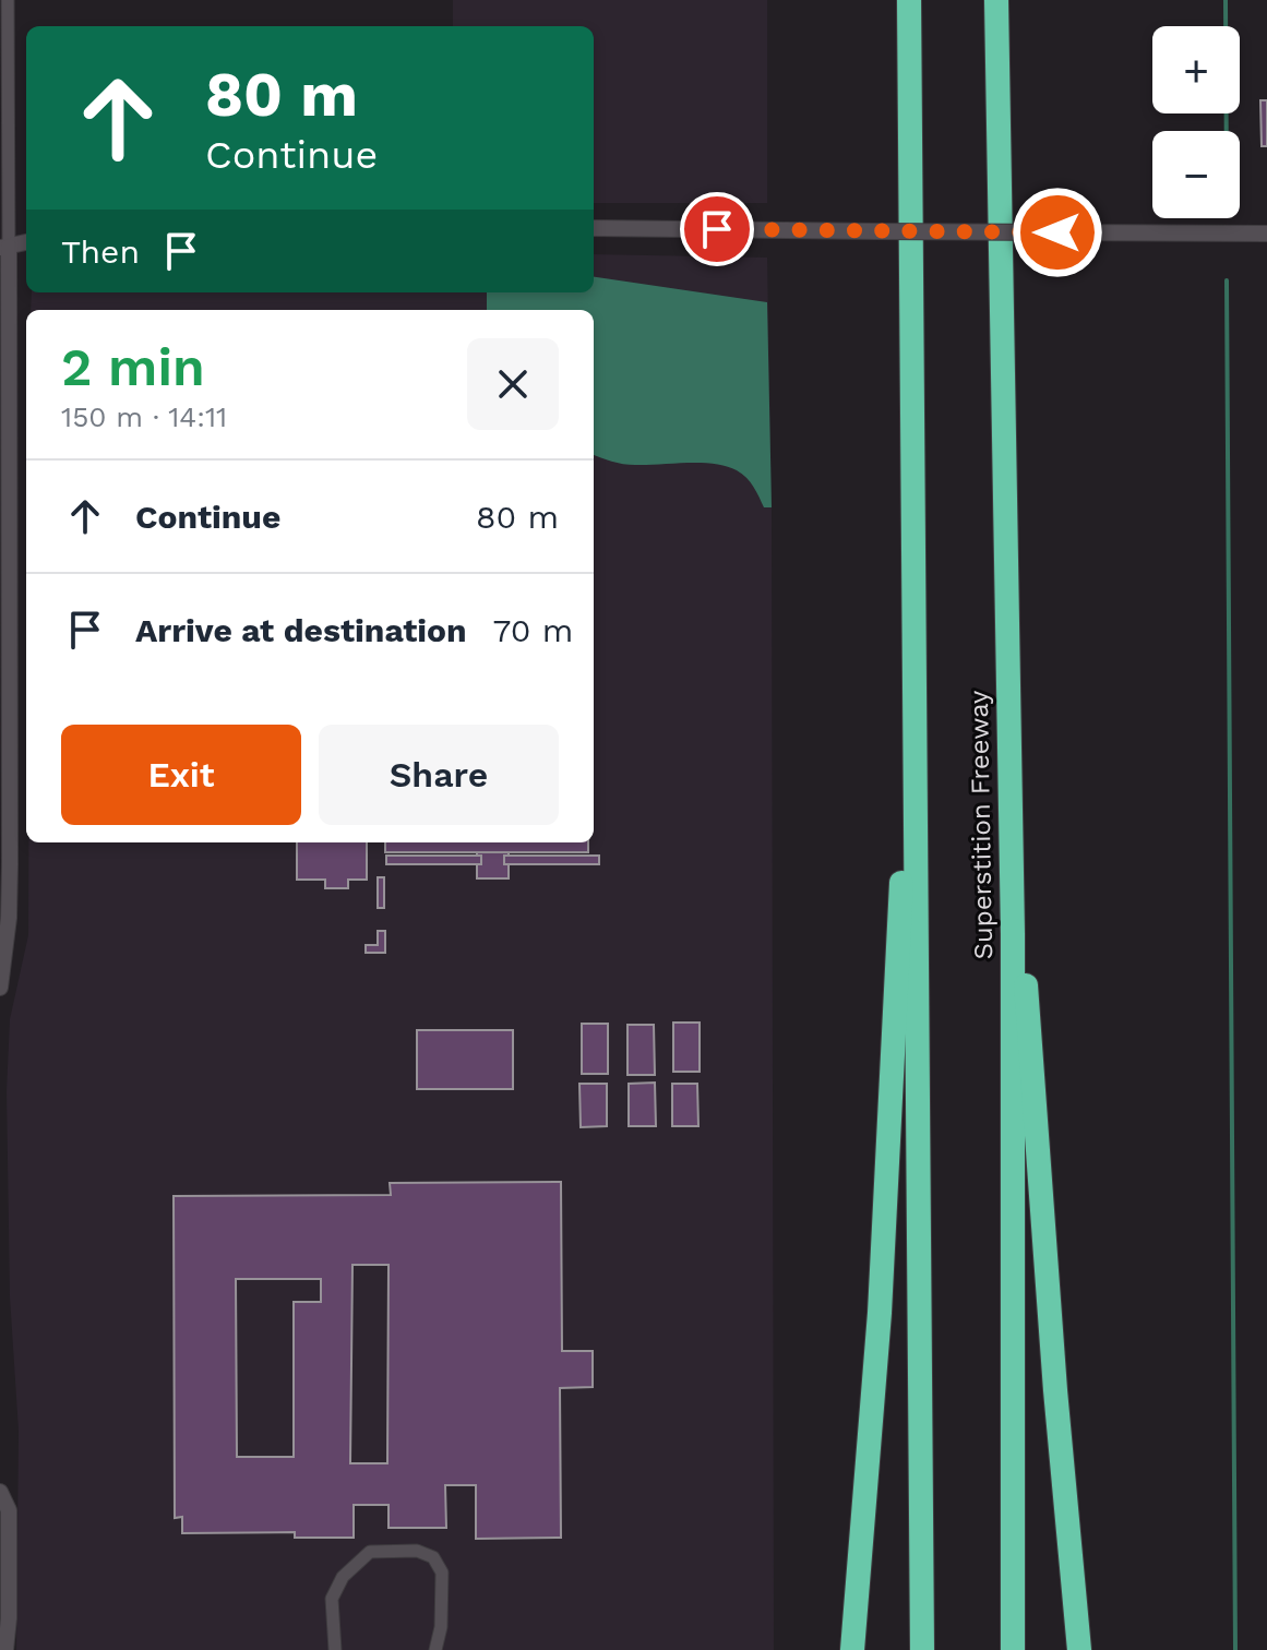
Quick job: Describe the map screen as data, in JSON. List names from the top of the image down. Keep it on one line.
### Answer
{"streets":{"highway":["Superstition Freeway"]},"page":{"map_buttons":["+","−"],"turn":["80 m","Continue"],"then":"Then","heading":["2 min","150 m · 14:11"],"list":[{"name":"Continue","value":"80 m"},{"name":"Arrive at destination","value":"70 m"}],"buttons":["Exit","Share"]}}
